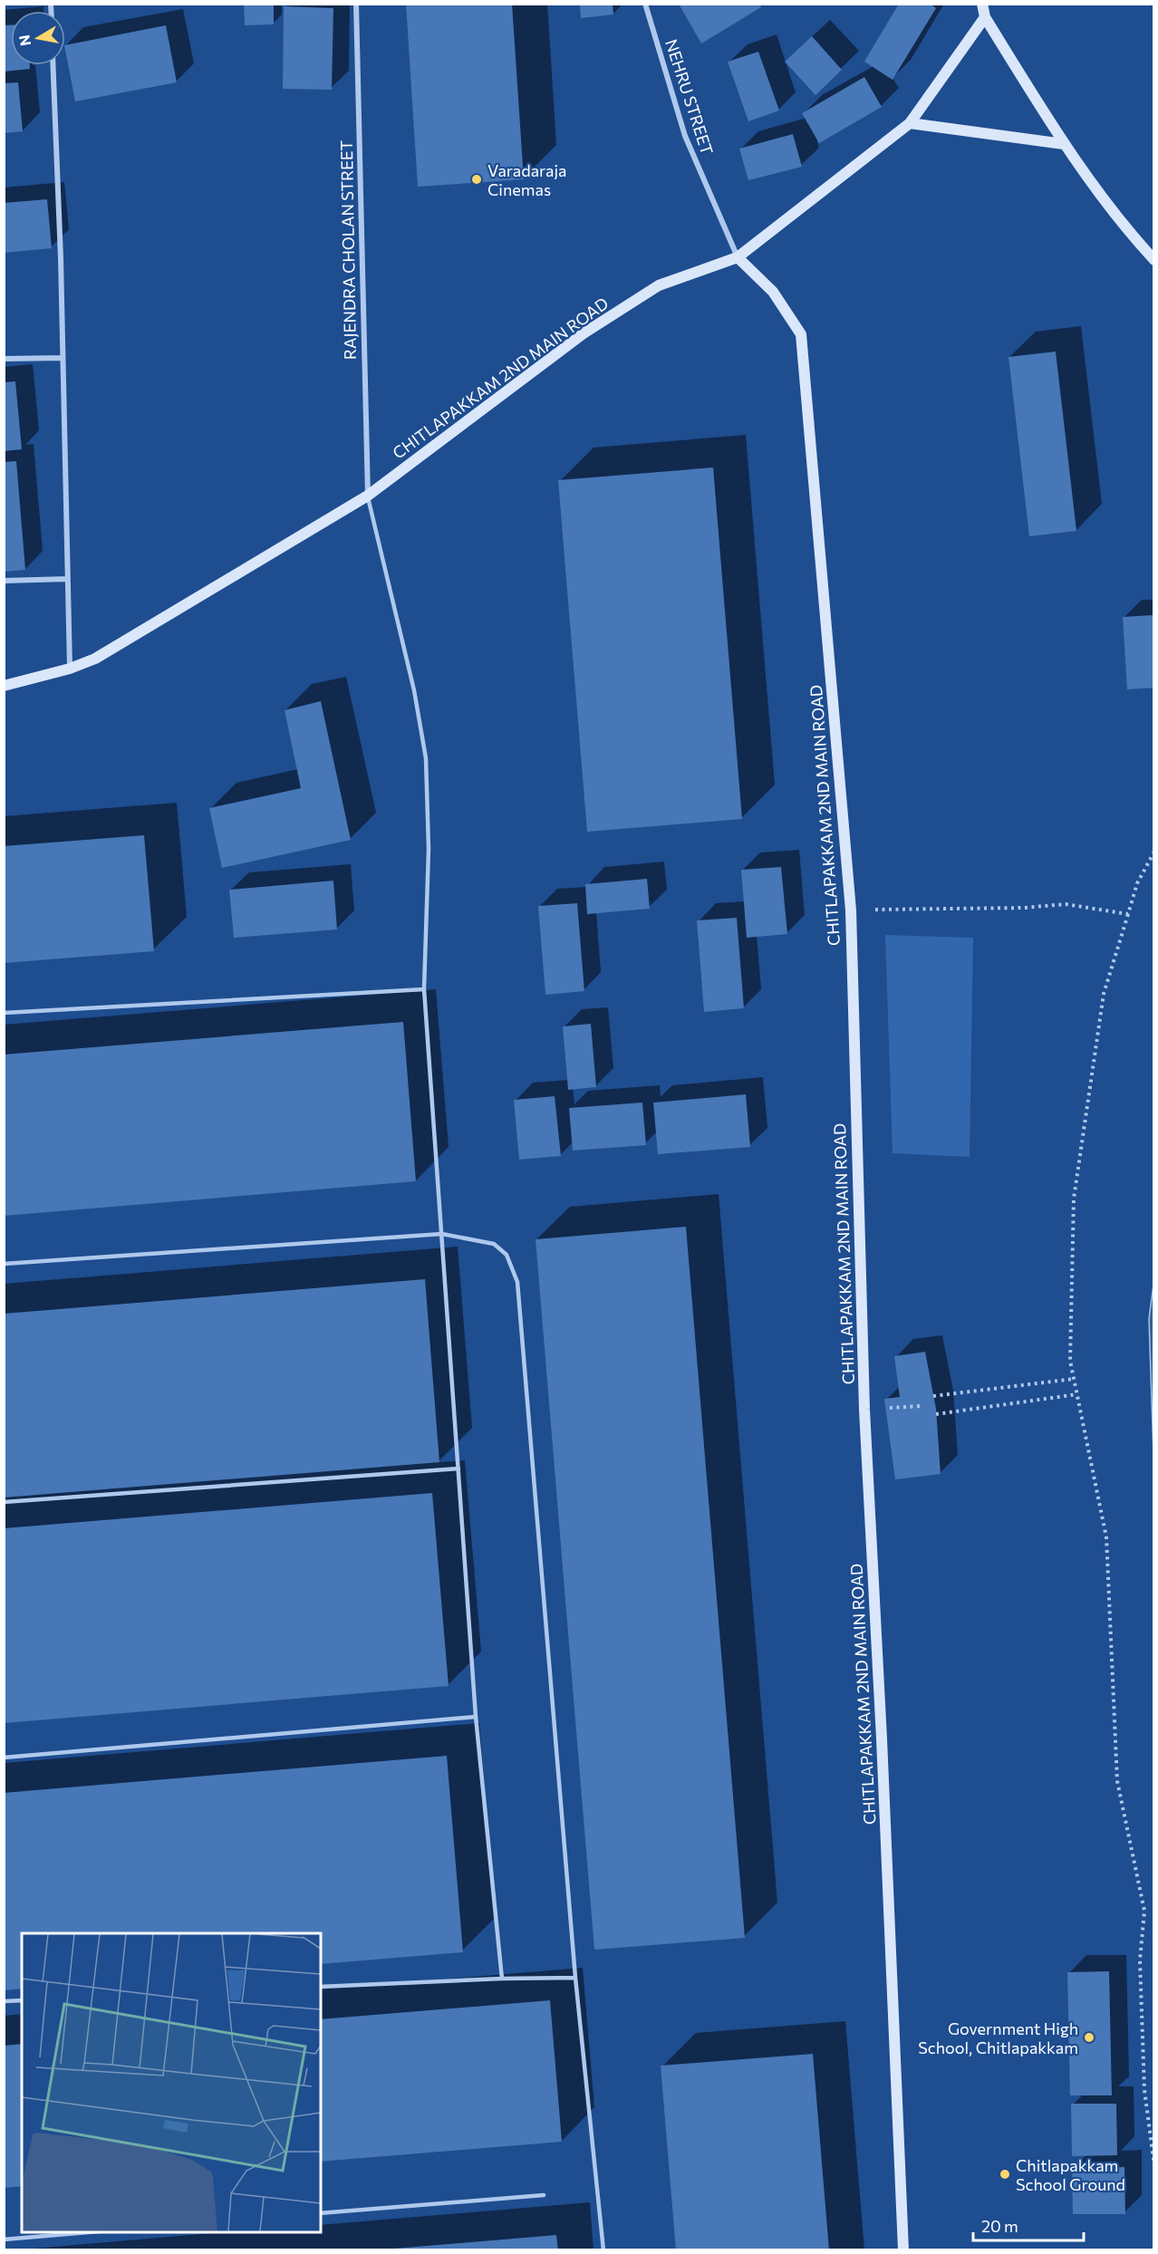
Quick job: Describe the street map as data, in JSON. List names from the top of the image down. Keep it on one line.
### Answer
{"streets":{"street":["NEHRU STREET","RAJENDRA CHOLAN STREET","CHITLAPAKKAM 2ND MAIN ROAD"]},"crossings":[["NEHRU STREET","CHITLAPAKKAM 2ND MAIN ROAD"],["RAJENDRA CHOLAN STREET","CHITLAPAKKAM 2ND MAIN ROAD"]],"places":["Varadaraja Cinemas","Government High School, Chitlapakkam","Chitlapakkam School Ground"],"scale_bar":"20 m","north":"left"}
